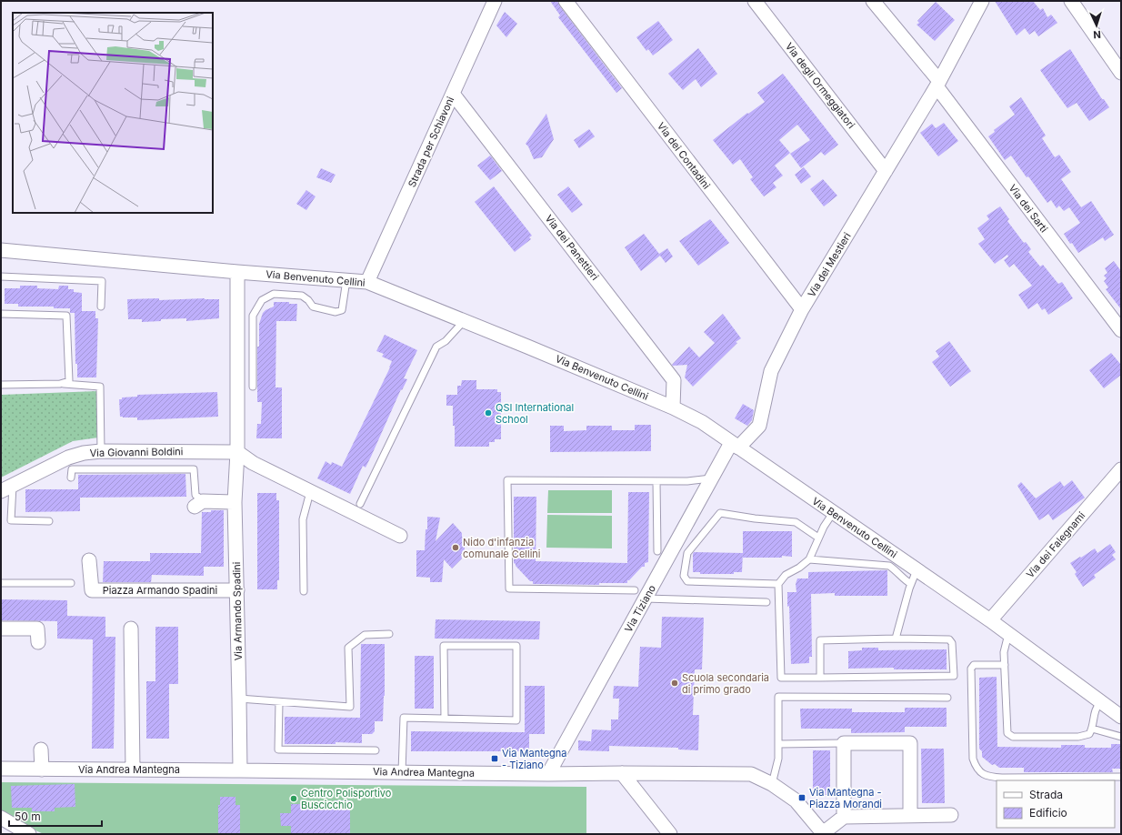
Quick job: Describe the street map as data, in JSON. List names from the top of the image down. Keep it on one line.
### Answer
{"streets":{"street":["Via degli Ormeggiatori","Strada per Schiavoni","Via dei Contadini","Via dei Sarti","Via dei Panettieri","Via dei Mestieri","Via Benvenuto Cellini","Via Giovanni Boldini","Via dei Falegnami","Piazza Armando Spadini","Via Tiziano","Via Armando Spadini","Via Andrea Mantegna"]},"crossings":[["Via degli Ormeggiatori","Via dei Mestieri"],["Strada per Schiavoni","Via dei Panettieri"],["Strada per Schiavoni","Via Benvenuto Cellini"],["Via dei Contadini","Via dei Mestieri"],["Via dei Sarti","Via dei Mestieri"],["Via dei Panettieri","Via Benvenuto Cellini"],["Via dei Mestieri","Via Benvenuto Cellini"],["Via dei Mestieri","Via Tiziano"],["Via Benvenuto Cellini","Via dei Falegnami"],["Via Benvenuto Cellini","Via Tiziano"],["Via Benvenuto Cellini","Via Armando Spadini"],["Via Giovanni Boldini","Via Armando Spadini"],["Piazza Armando Spadini","Via Armando Spadini"],["Via Tiziano","Via Andrea Mantegna"],["Via Armando Spadini","Via Andrea Mantegna"]],"places":{"other":["QSI International School","Nido d'infanzia comunale Cellini","Scuola secondaria di primo grado","Centro Polisportivo Buscicchio"],"transit":["Via Mantegna - Tiziano","Via Mantegna - Piazza Morandi"]},"legend":["Strada","Edificio"],"scale_bar":"50 m","north":"bottom"}
